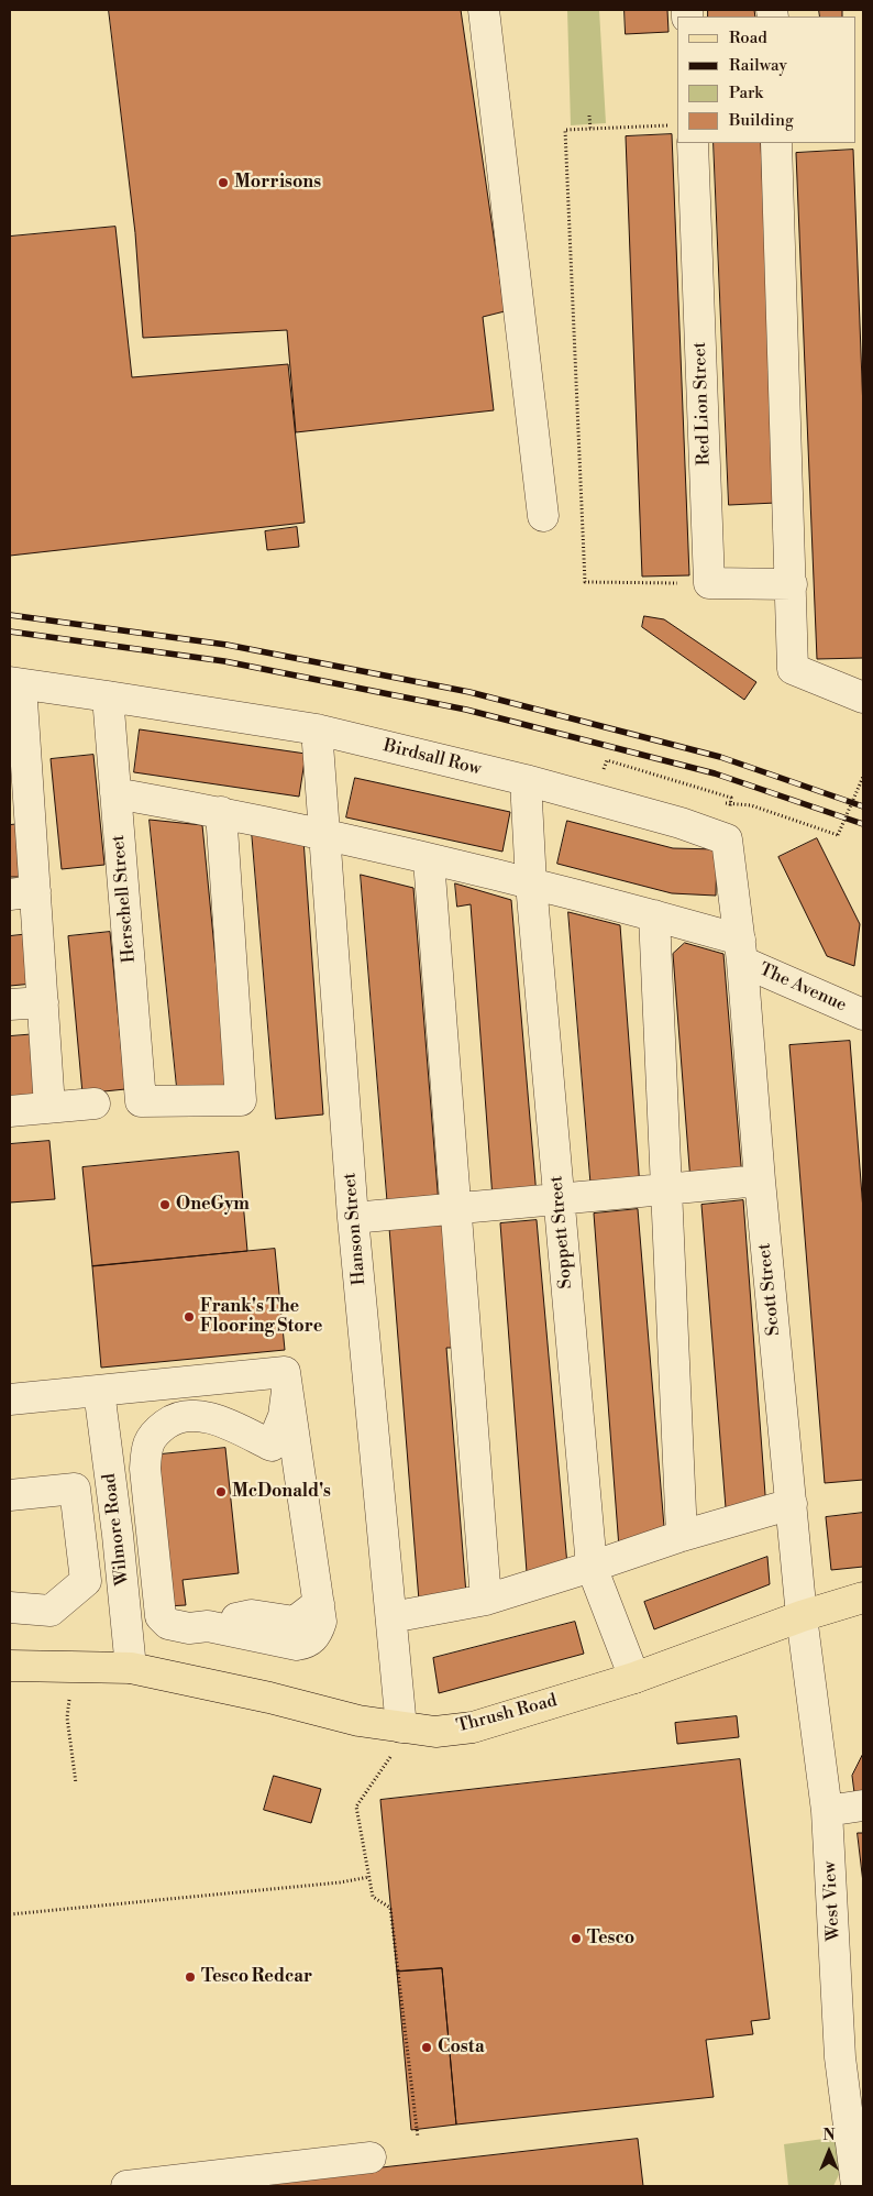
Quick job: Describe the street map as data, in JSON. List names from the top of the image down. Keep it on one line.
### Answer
{"streets":{"main road":["Thrush Road"],"street":["Red Lion Street","Birdsall Row","Herschell Street","The Avenue","Hanson Street","Soppett Street","Scott Street","Wilmore Road","West View"]},"crossings":[["Birdsall Row","Herschell Street"],["Birdsall Row","The Avenue"],["Birdsall Row","Hanson Street"],["Birdsall Row","Soppett Street"],["Birdsall Row","Scott Street"],["Herschell Street","The Avenue"],["The Avenue","Hanson Street"],["The Avenue","Soppett Street"],["The Avenue","Scott Street"],["Hanson Street","Thrush Road"],["Soppett Street","Thrush Road"],["Scott Street","Thrush Road"],["Scott Street","West View"],["Wilmore Road","Thrush Road"],["Thrush Road","West View"]],"places":["Morrisons","OneGym","Frank's The Flooring Store","McDonald's","Tesco","Tesco Redcar","Costa"],"legend":["Road","Railway","Park","Building"],"north":"top"}
